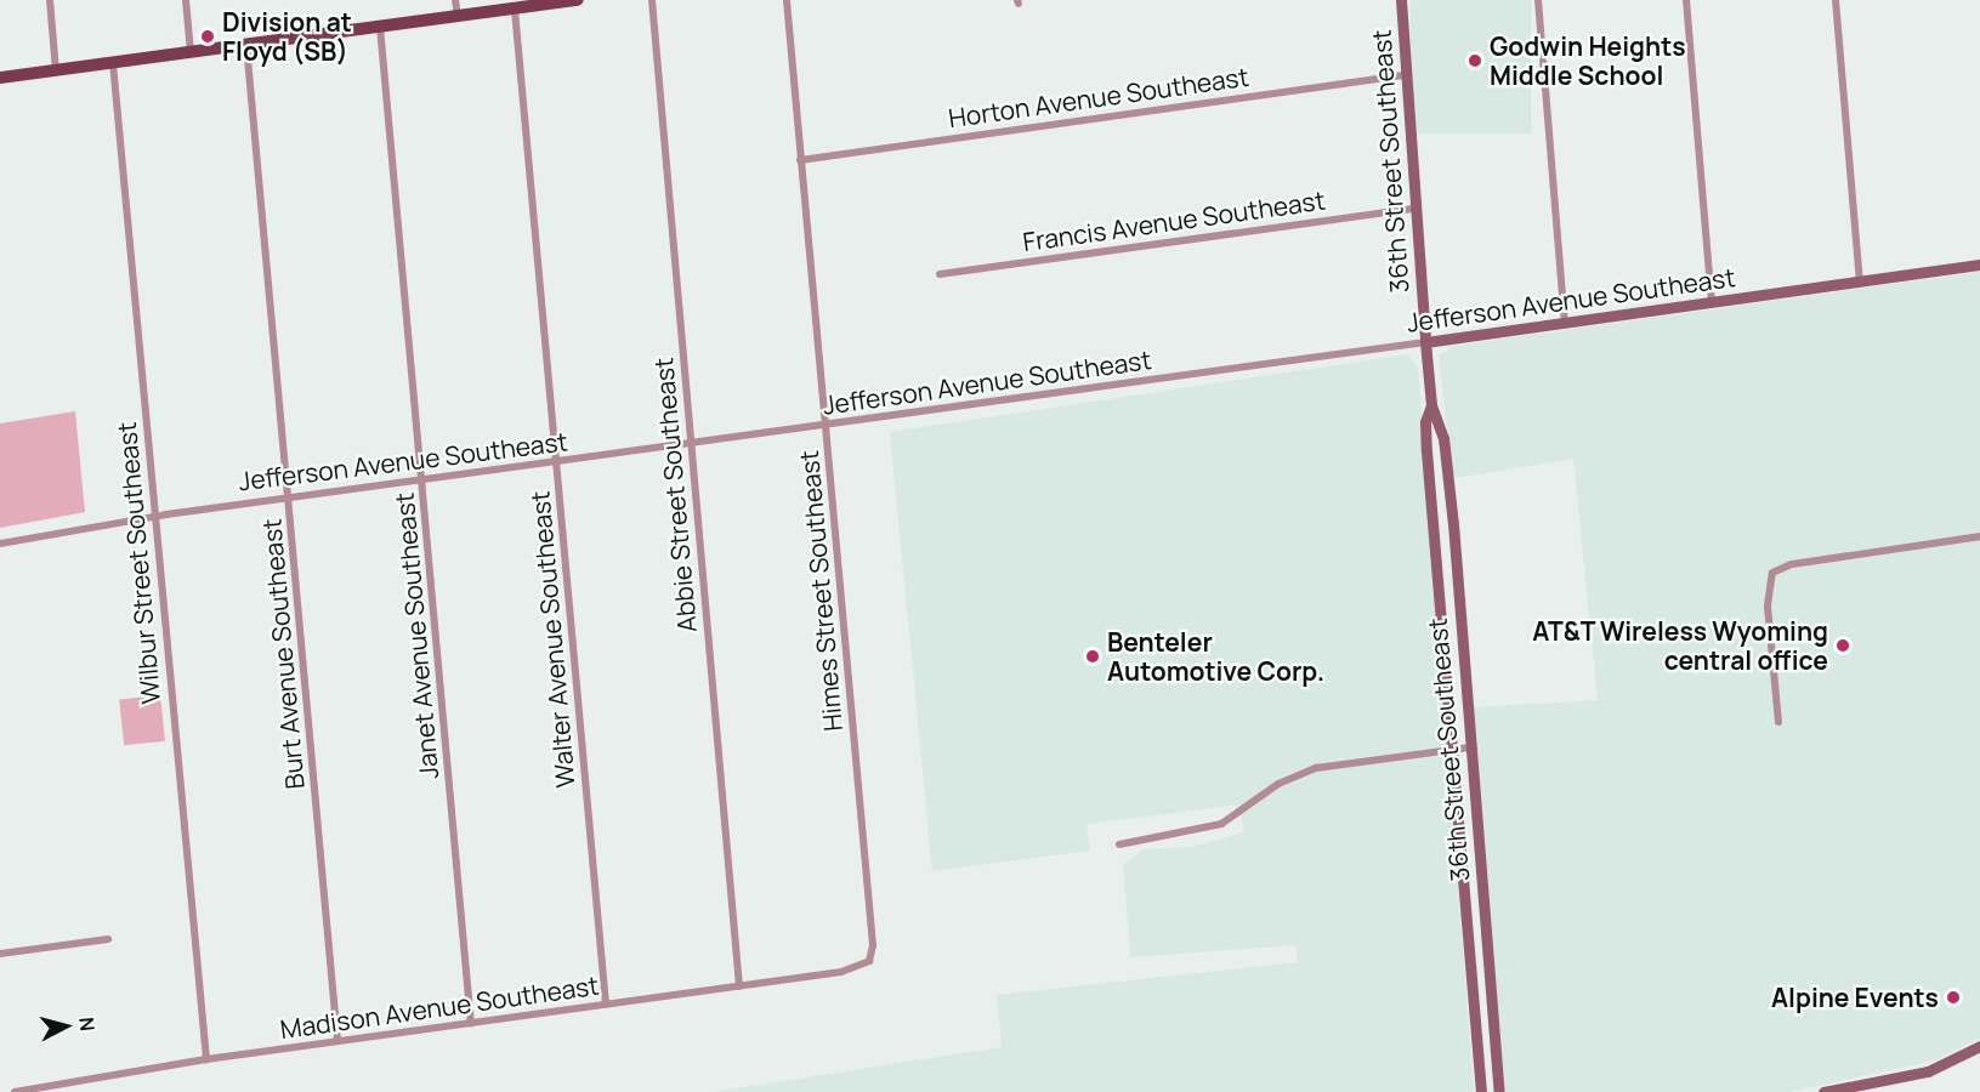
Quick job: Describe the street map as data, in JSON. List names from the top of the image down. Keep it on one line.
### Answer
{"streets":{"street":["Horton Avenue Southeast","36th Street Southeast","Francis Avenue Southeast","Jefferson Avenue Southeast","Abbie Street Southeast","Wilbur Street Southeast","Himes Street Southeast","Janet Avenue Southeast","Walter Avenue Southeast","Burt Avenue Southeast","Madison Avenue Southeast"]},"crossings":[["Horton Avenue Southeast","36th Street Southeast"],["Horton Avenue Southeast","Himes Street Southeast"],["36th Street Southeast","Francis Avenue Southeast"],["36th Street Southeast","Jefferson Avenue Southeast"],["Jefferson Avenue Southeast","Abbie Street Southeast"],["Jefferson Avenue Southeast","Wilbur Street Southeast"],["Jefferson Avenue Southeast","Himes Street Southeast"],["Jefferson Avenue Southeast","Janet Avenue Southeast"],["Jefferson Avenue Southeast","Walter Avenue Southeast"],["Jefferson Avenue Southeast","Burt Avenue Southeast"],["Abbie Street Southeast","Madison Avenue Southeast"],["Wilbur Street Southeast","Madison Avenue Southeast"],["Himes Street Southeast","Madison Avenue Southeast"],["Janet Avenue Southeast","Madison Avenue Southeast"],["Walter Avenue Southeast","Madison Avenue Southeast"],["Burt Avenue Southeast","Madison Avenue Southeast"]],"places":["Division at Floyd (SB)","Godwin Heights Middle School","AT&T Wireless Wyoming central office","Benteler Automotive Corp.","Alpine Events"],"north":"right"}
